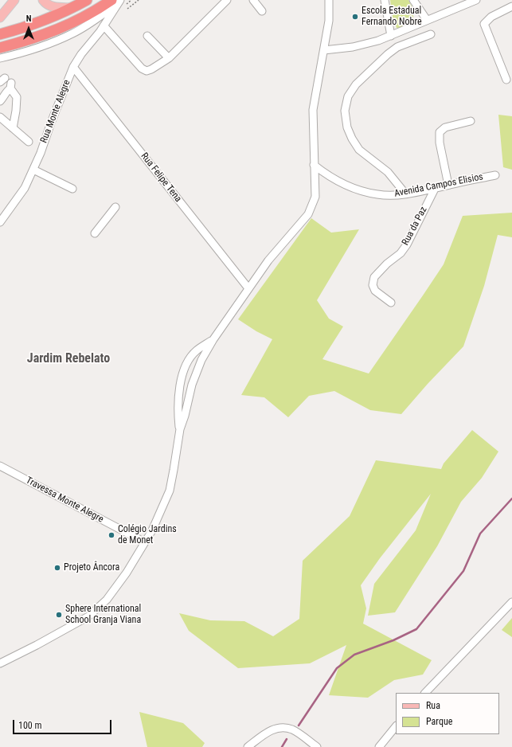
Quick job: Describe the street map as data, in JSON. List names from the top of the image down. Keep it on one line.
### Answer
{"streets":{"street":["Rua Monte Alegre","Rua Felipe Tena","Avenida Campos Elisios","Rua da Paz","Travessa Monte Alegre"]},"crossings":[["Rua Monte Alegre","Rua Felipe Tena"],["Avenida Campos Elisios","Rua da Paz"]],"districts":["Jardim Rebelato"],"places":["Escola Estadual Fernando Nobre","Colégio Jardins de Monet","Projeto Âncora","Sphere International School Granja Viana"],"legend":["Rua","Parque"],"scale_bar":"100 m","north":"top"}
